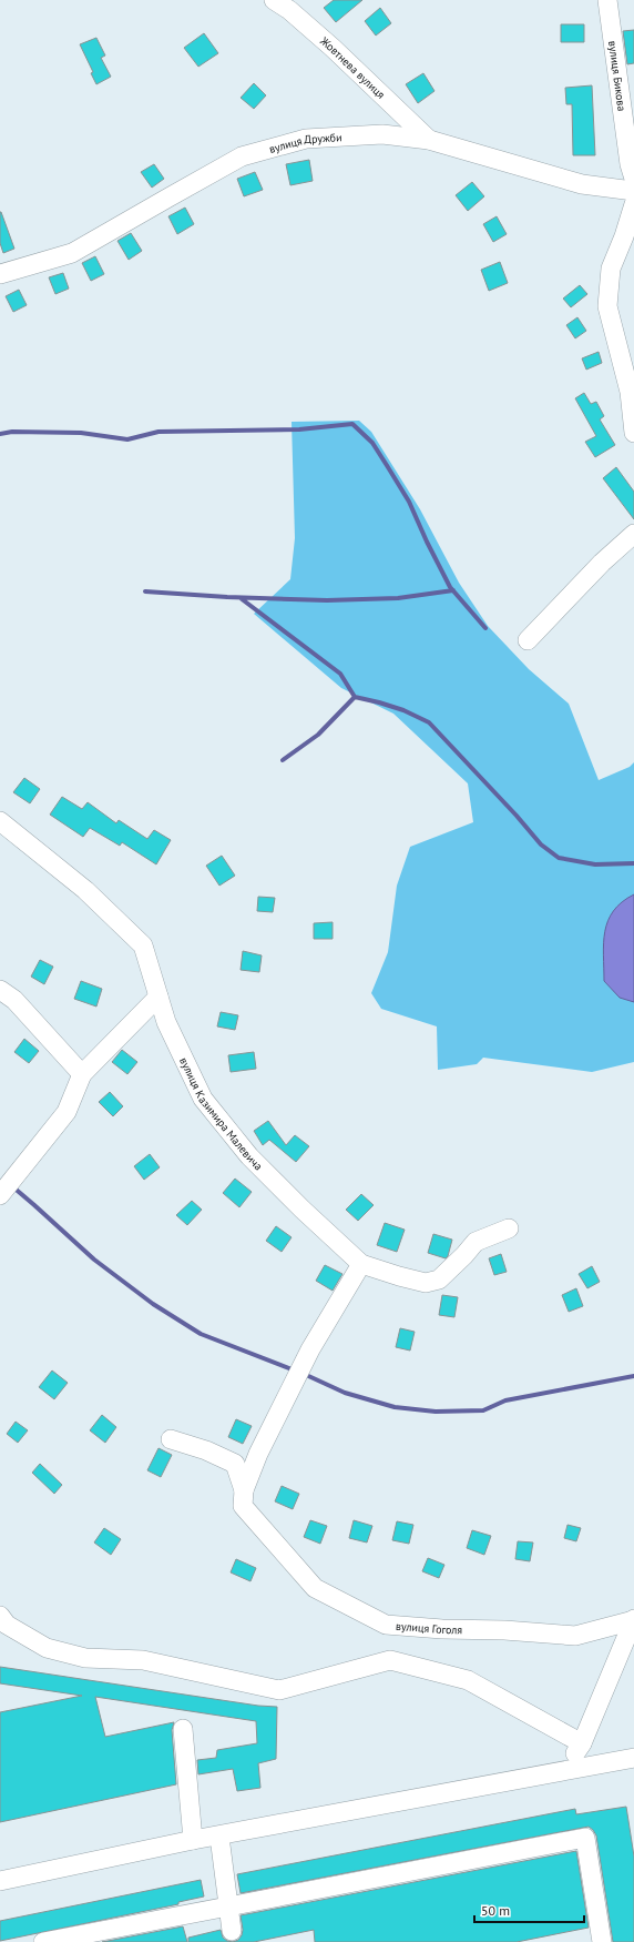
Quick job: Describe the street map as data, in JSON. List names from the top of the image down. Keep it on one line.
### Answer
{"streets":{"street":["Жовтнева вулиця","вулиця Бикова","вулиця Дружби","вулиця Казимира Малевича","вулиця Гоголя"]},"crossings":[["Жовтнева вулиця","вулиця Дружби"]],"scale_bar":"50 m"}
